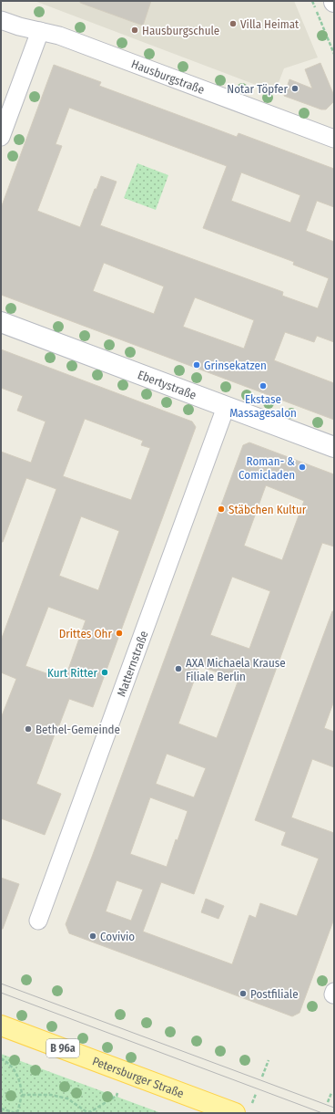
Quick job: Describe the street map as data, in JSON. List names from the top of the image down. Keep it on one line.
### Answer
{"streets":{"main road":["B 96a","Petersburger Straße"],"street":["Hausburgstraße","Ebertystraße","Matternstraße"]},"crossings":[["Ebertystraße","Matternstraße"]],"places":["Villa Heimat","Hausburgschule","Notar Töpfer","Grinsekatzen","Ekstase Massagesalon","Roman- & Comicladen","Stäbchen Kultur","Drittes Ohr","AXA Michaela Krause Filiale Berlin","Kurt Ritter","Bethel-Gemeinde","Covivio","Postfiliale"]}
